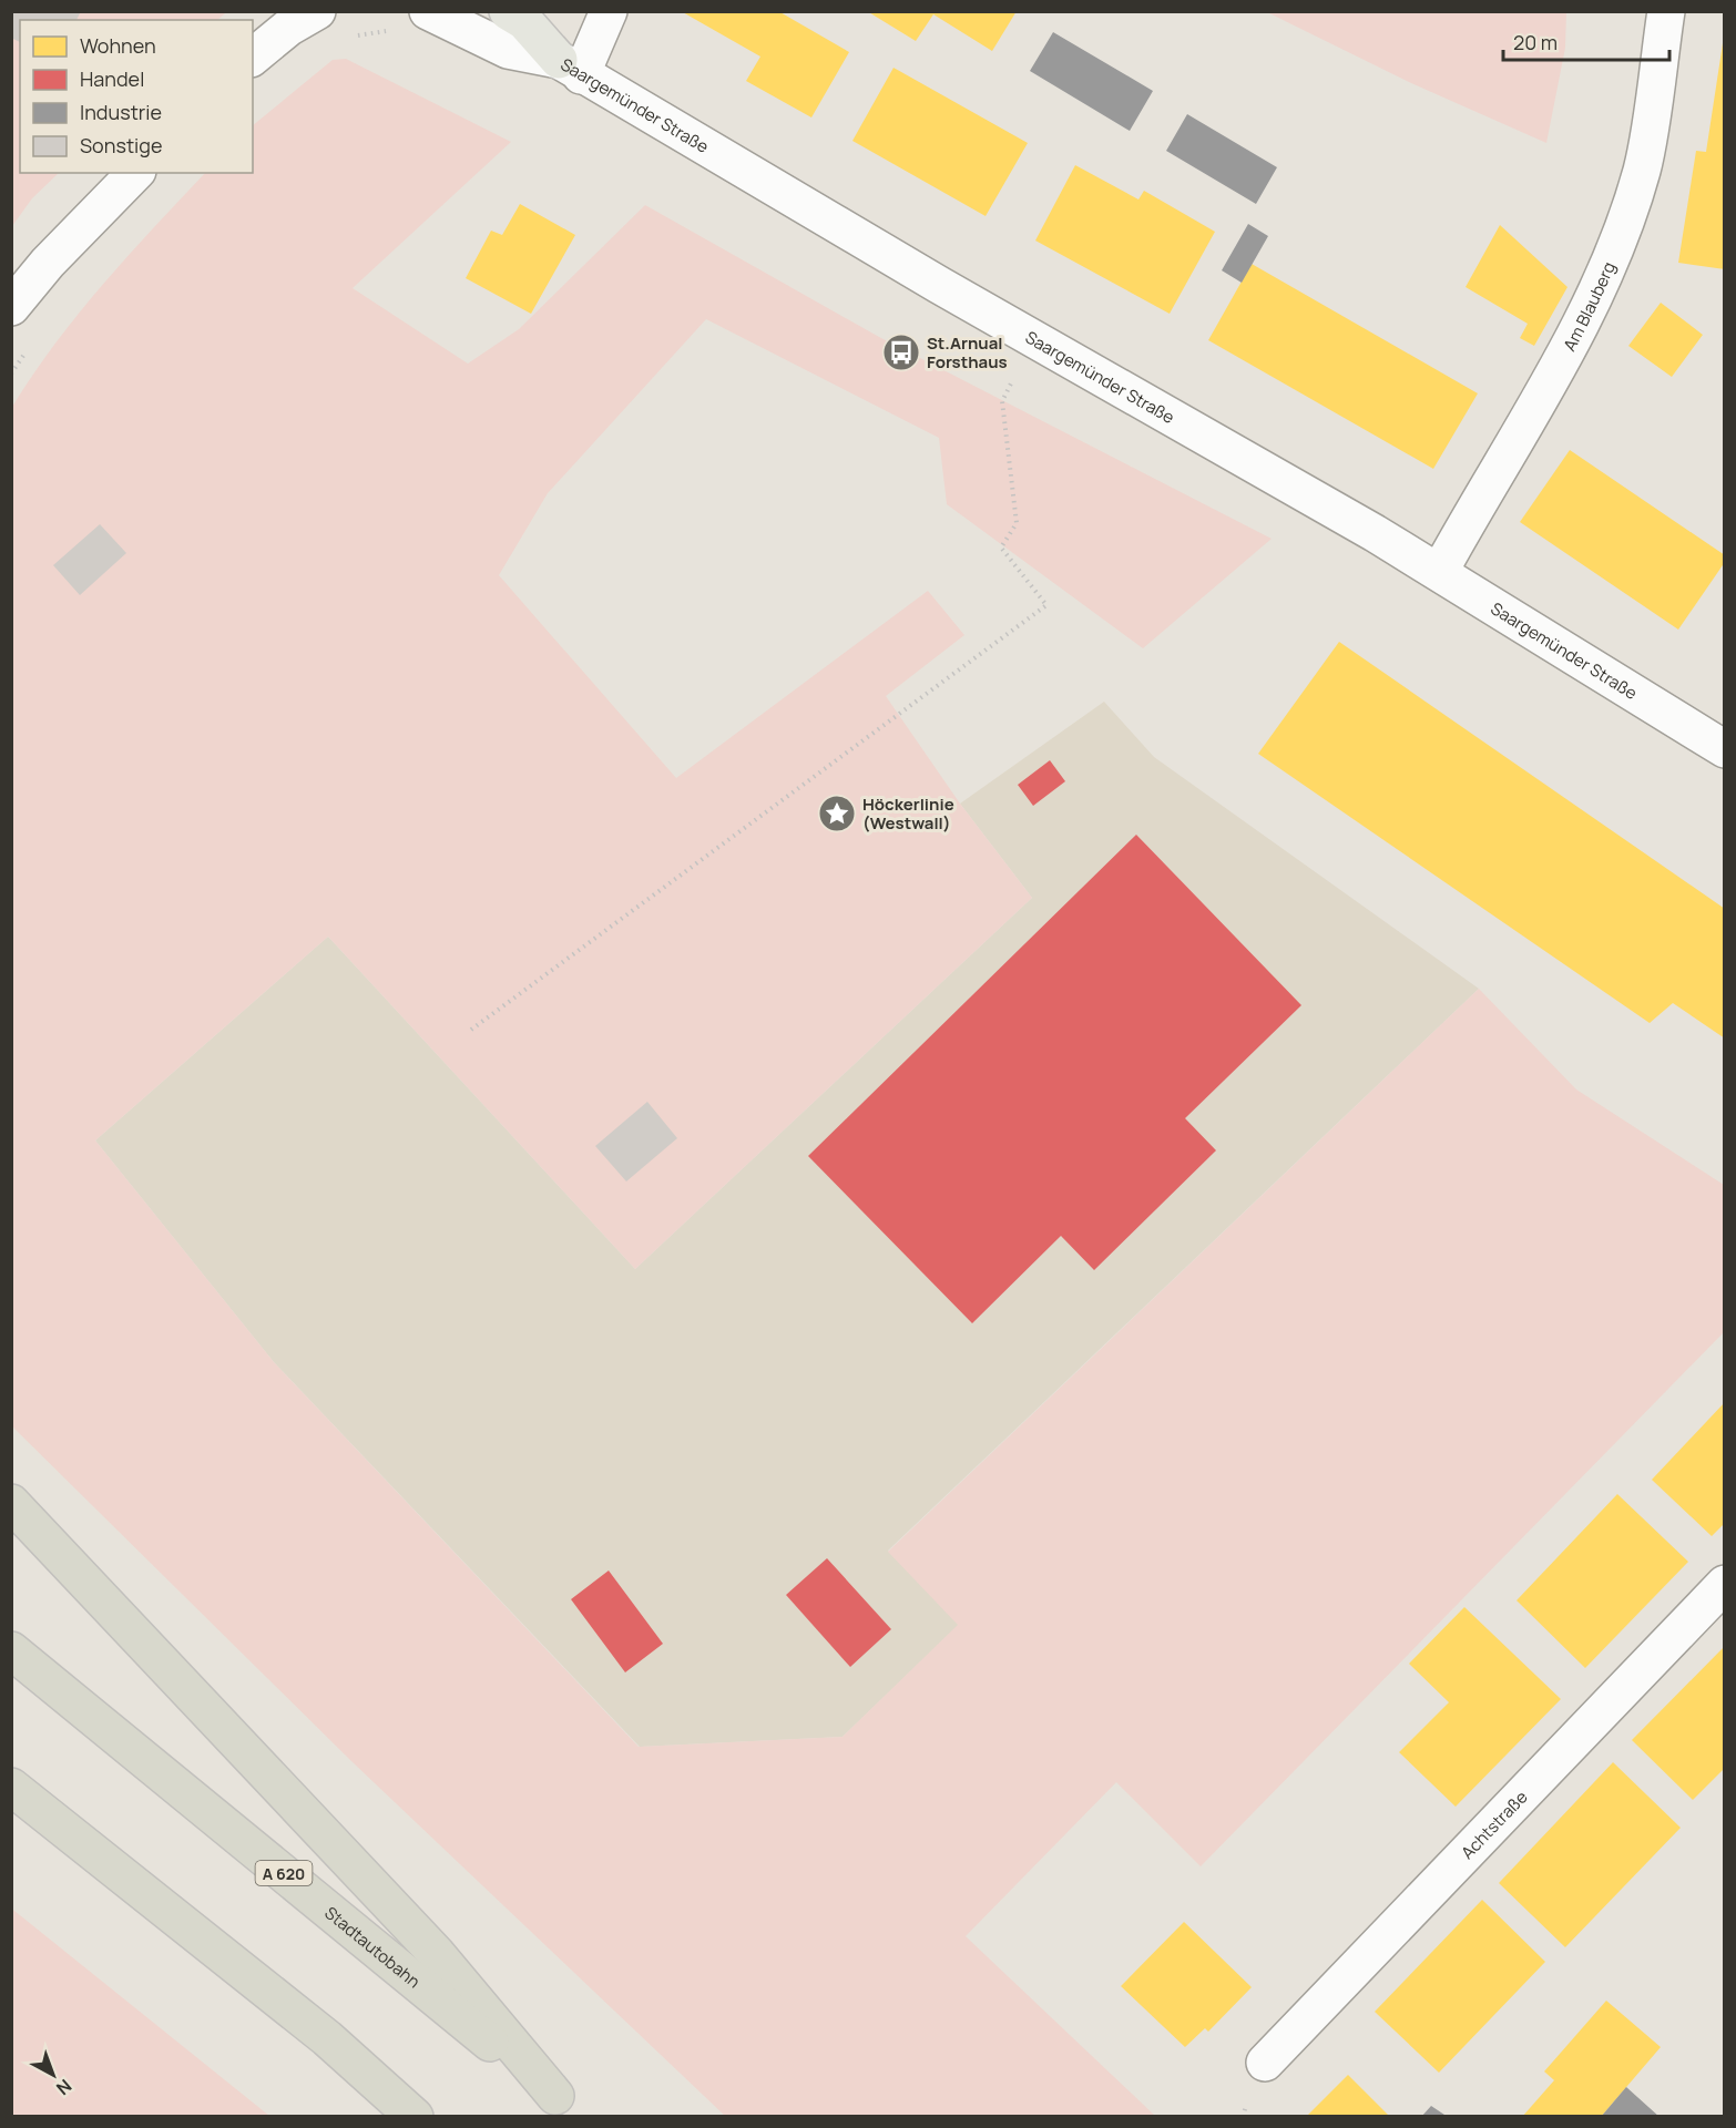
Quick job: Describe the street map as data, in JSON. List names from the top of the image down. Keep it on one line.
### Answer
{"streets":{"highway":["A 620","Stadtautobahn"],"street":["Saargemünder Straße","Am Blauberg","Achtstraße"]},"crossings":[["Saargemünder Straße","Am Blauberg"]],"places":{"bus stop":["St.Arnual Forsthaus"],"place":["Höckerlinie (Westwall)"]},"legend":["Wohnen","Handel","Industrie","Sonstige"],"scale_bar":"20 m","north":"bottom right"}
